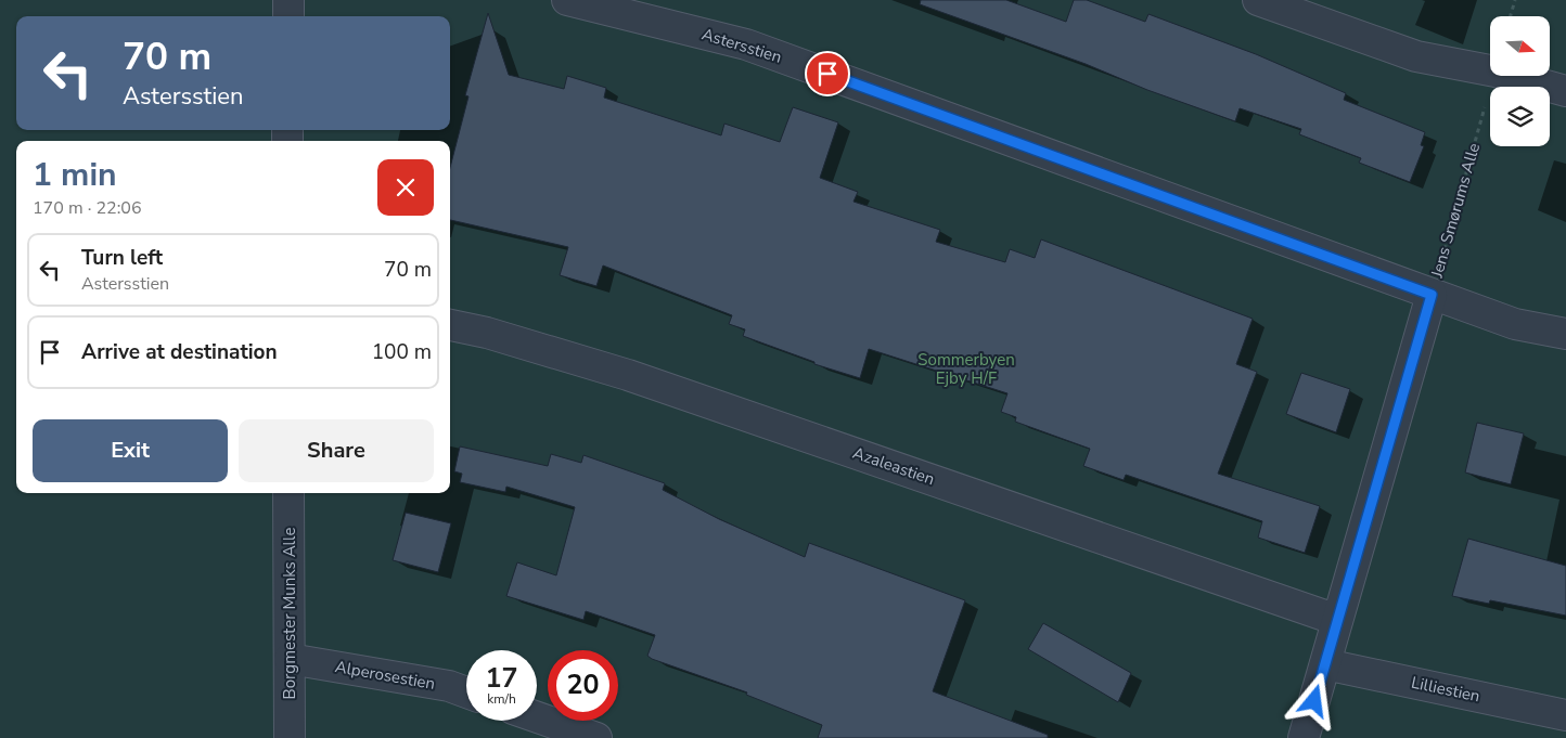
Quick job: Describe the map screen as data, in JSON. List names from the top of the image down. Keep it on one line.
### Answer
{"streets":{"street":["Astersstien","Jens Smørums Alle","Azaleastien","Borgmester Munks Alle","Alperosestien","Lilliestien"]},"crossings":[["Astersstien","Jens Smørums Alle"],["Jens Smørums Alle","Azaleastien"],["Jens Smørums Alle","Lilliestien"],["Borgmester Munks Alle","Alperosestien"]],"parks":["Sommerbyen Ejby H/F"],"north":"right","page":{"turn":["70 m","Astersstien"],"heading":["1 min","170 m · 22:06"],"list":[{"name":"Turn left","note":"Astersstien","value":"70 m"},{"name":"Arrive at destination","value":"100 m"}],"buttons":["Exit","Share"],"speed":"17 km/h","limit":"20"}}
